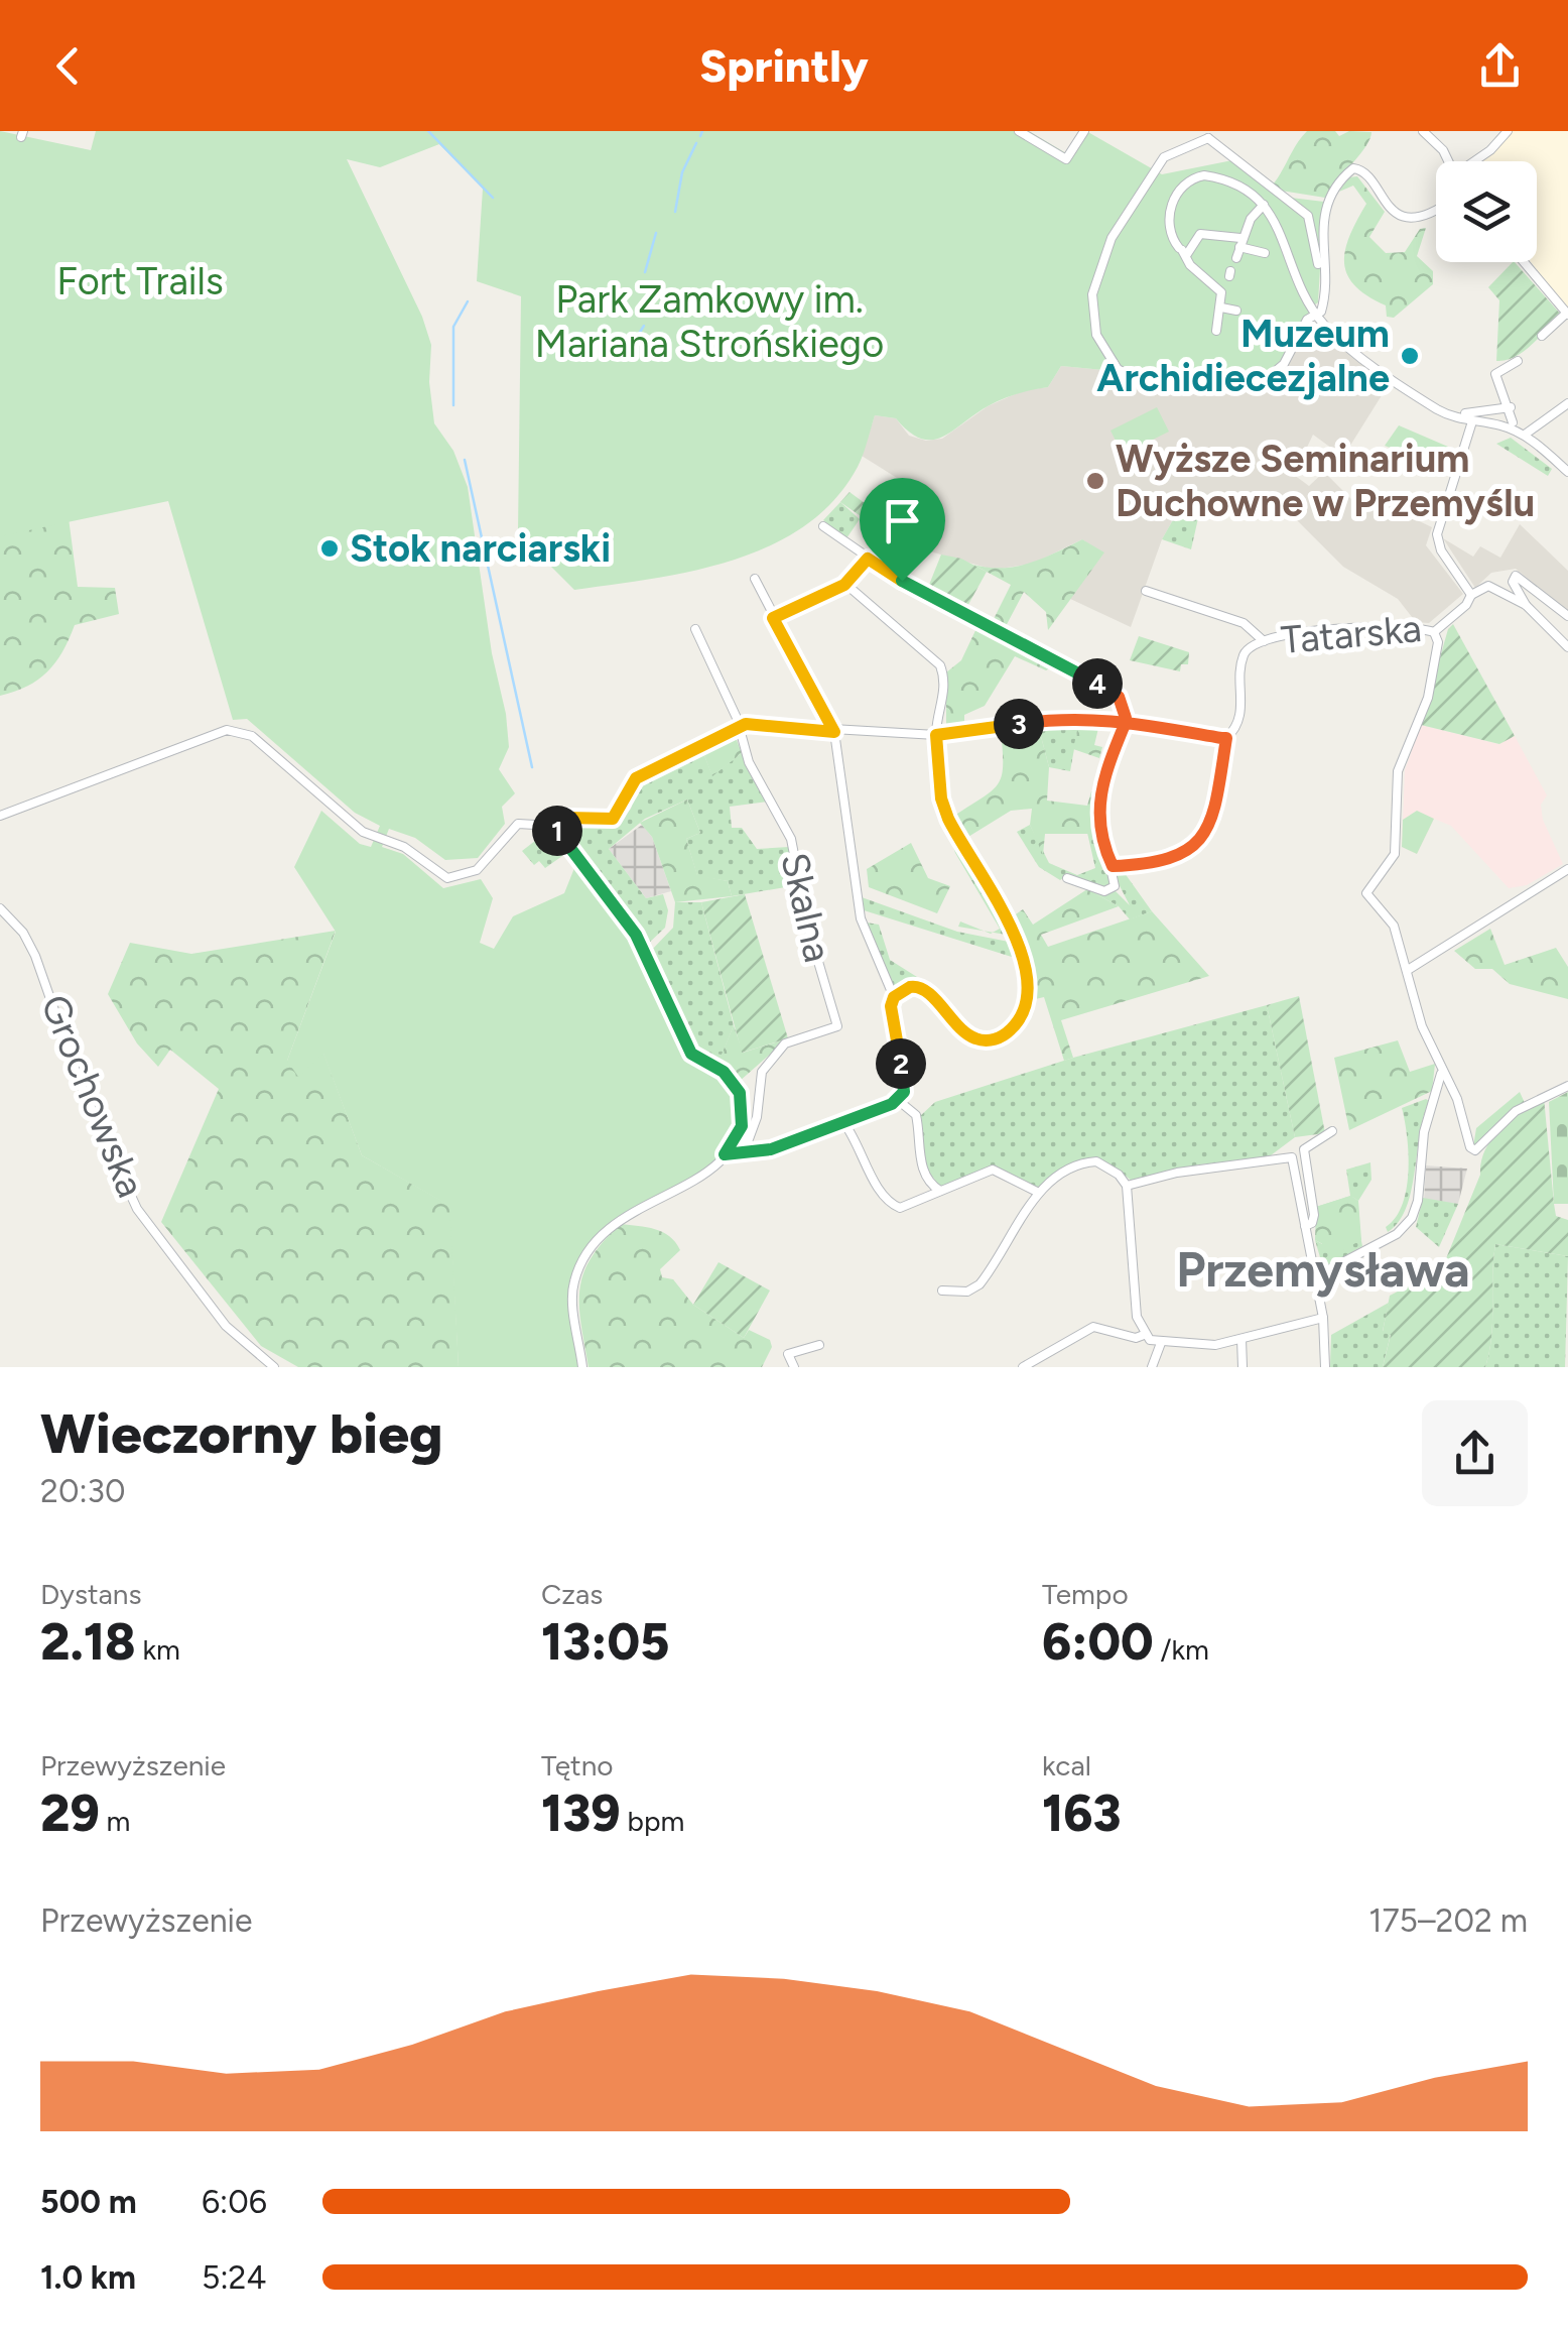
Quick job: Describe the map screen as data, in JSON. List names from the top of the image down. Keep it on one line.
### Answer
{"streets":{"street":["Tatarska","Skalna","Grochowska"]},"districts":["Przemysława"],"parks":["Fort Trails","Park Zamkowy im. Mariana Strońskiego"],"places":["Muzeum Archidiecezjalne","Wyższe Seminarium Duchowne w Przemyślu","Stok narciarski"],"page":{"header":"Sprintly","pins":["4","3","1","2"],"heading":["Wieczorny bieg","20:30"],"stats":[["Dystans","2.18 km"],["Czas","13:05"],["Tempo","6:00 /km"],["Przewyższenie","29 m"],["Tętno","139 bpm"],["kcal","163"]],"chart":["Przewyższenie","175–202 m"],"list":[{"name":"500 m","note":"6:06"},{"name":"1.0 km","note":"5:24"}]}}
